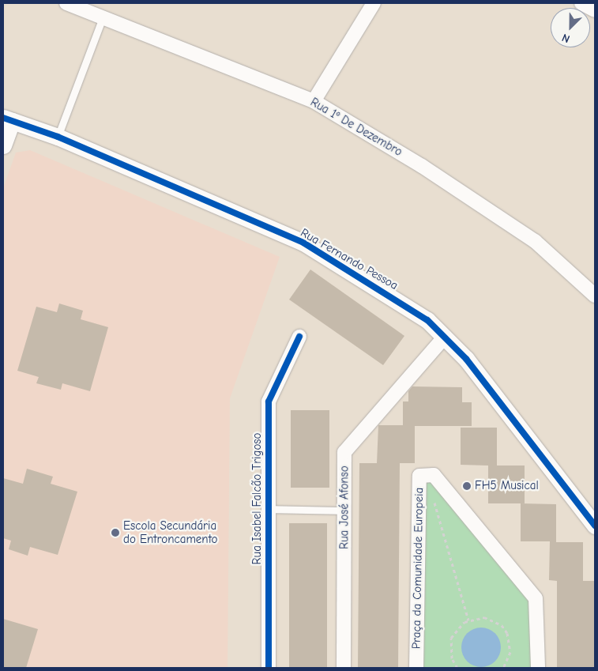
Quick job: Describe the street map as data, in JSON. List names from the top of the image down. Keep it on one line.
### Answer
{"streets":{"street":["Rua 1º De Dezembro","Rua Fernando Pessoa","Rua Isabel Falcão Trigoso","Rua José Afonso","Praça da Comunidade Europeia"]},"crossings":[["Rua Fernando Pessoa","Rua José Afonso"]],"places":["FH5 Musical","Escola Secundária do Entroncamento"],"north":"bottom left"}
